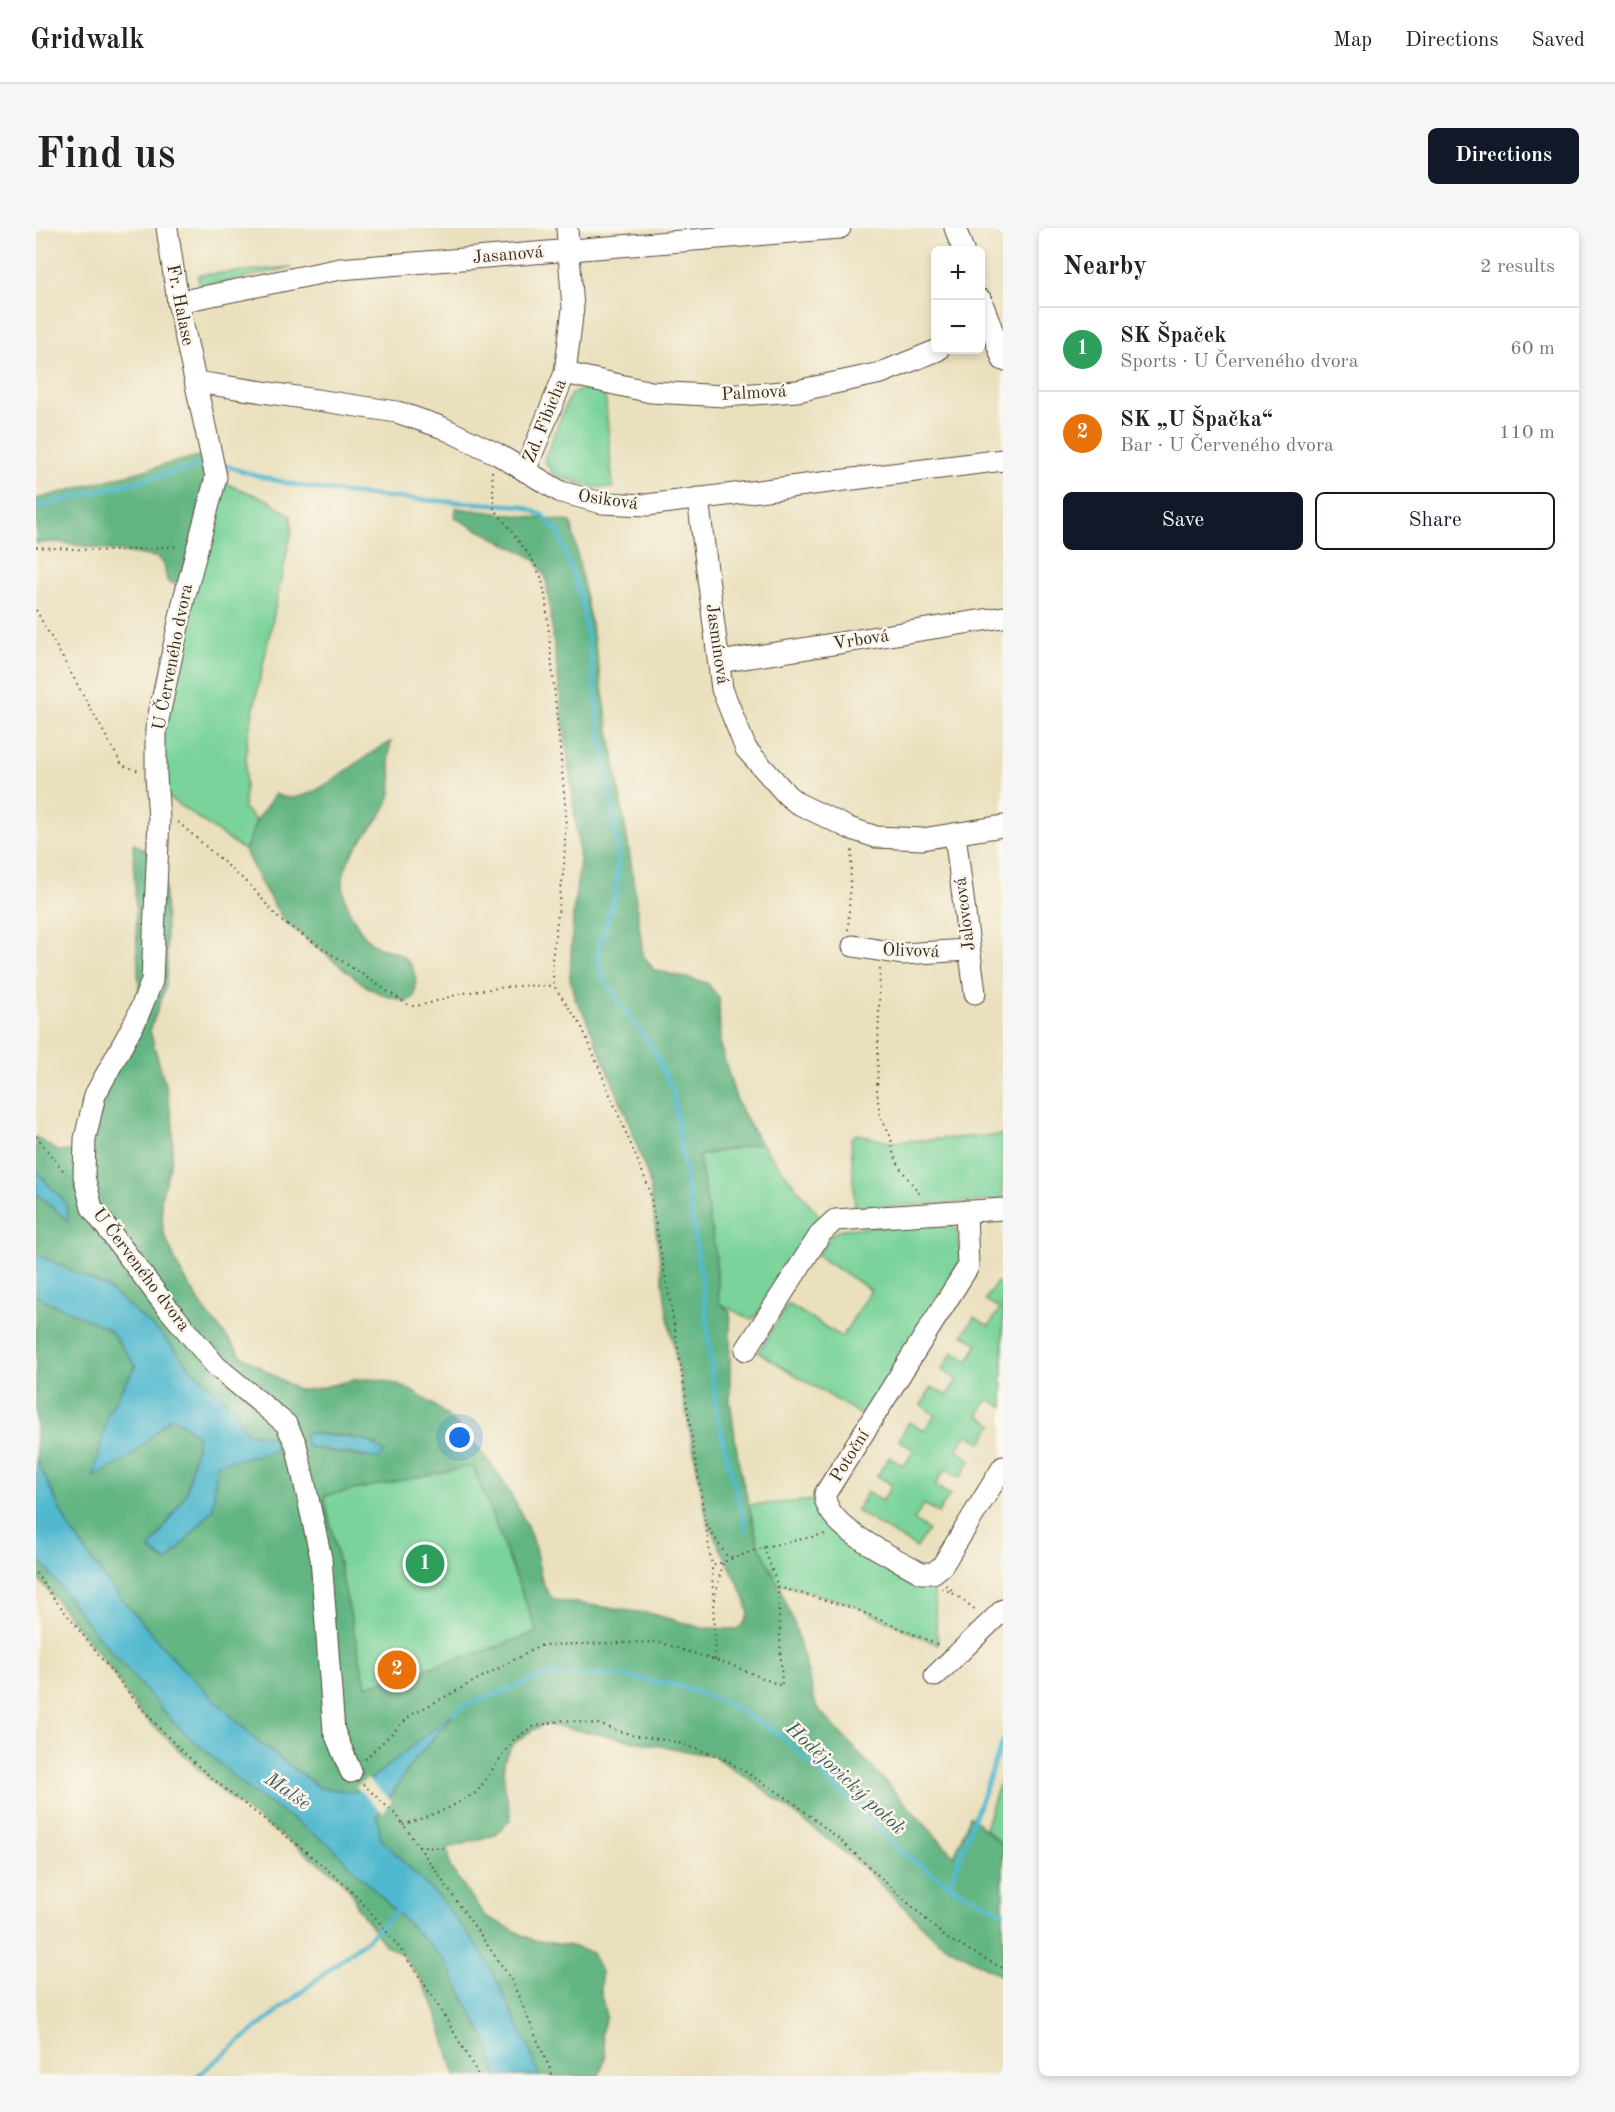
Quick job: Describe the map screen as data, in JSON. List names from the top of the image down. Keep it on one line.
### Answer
{"streets":{"street":["Jasanová","Fr. Halase","Palmová","Zd. Fibicha","Osiková","Vrbová","Jasmínová","U Červeného dvora","Jalovcová","Olivová","Potoční"]},"crossings":[["Jasanová","Fr. Halase"],["Jasanová","Zd. Fibicha"],["Fr. Halase","Osiková"],["Fr. Halase","U Červeného dvora"],["Palmová","Zd. Fibicha"],["Zd. Fibicha","Osiková"],["Osiková","Jasmínová"],["Osiková","U Červeného dvora"],["Vrbová","Jasmínová"],["Jasmínová","Jalovcová"],["Jalovcová","Olivová"]],"water":["Hodějovický potok","Malše"],"page":{"header":"Gridwalk","nav":["Map","Directions","Saved"],"buttons":["Directions",["Save","Share"]],"title":"Find us","heading":["Nearby","2 results"],"map_buttons":["+","−"],"list":[{"mark":"1","name":"SK Špaček","note":"Sports · U Červeného dvora","value":"60 m"},{"mark":"2","name":"SK „U Špačka“","note":"Bar · U Červeného dvora","value":"110 m"}],"pins":["1","2"]}}
